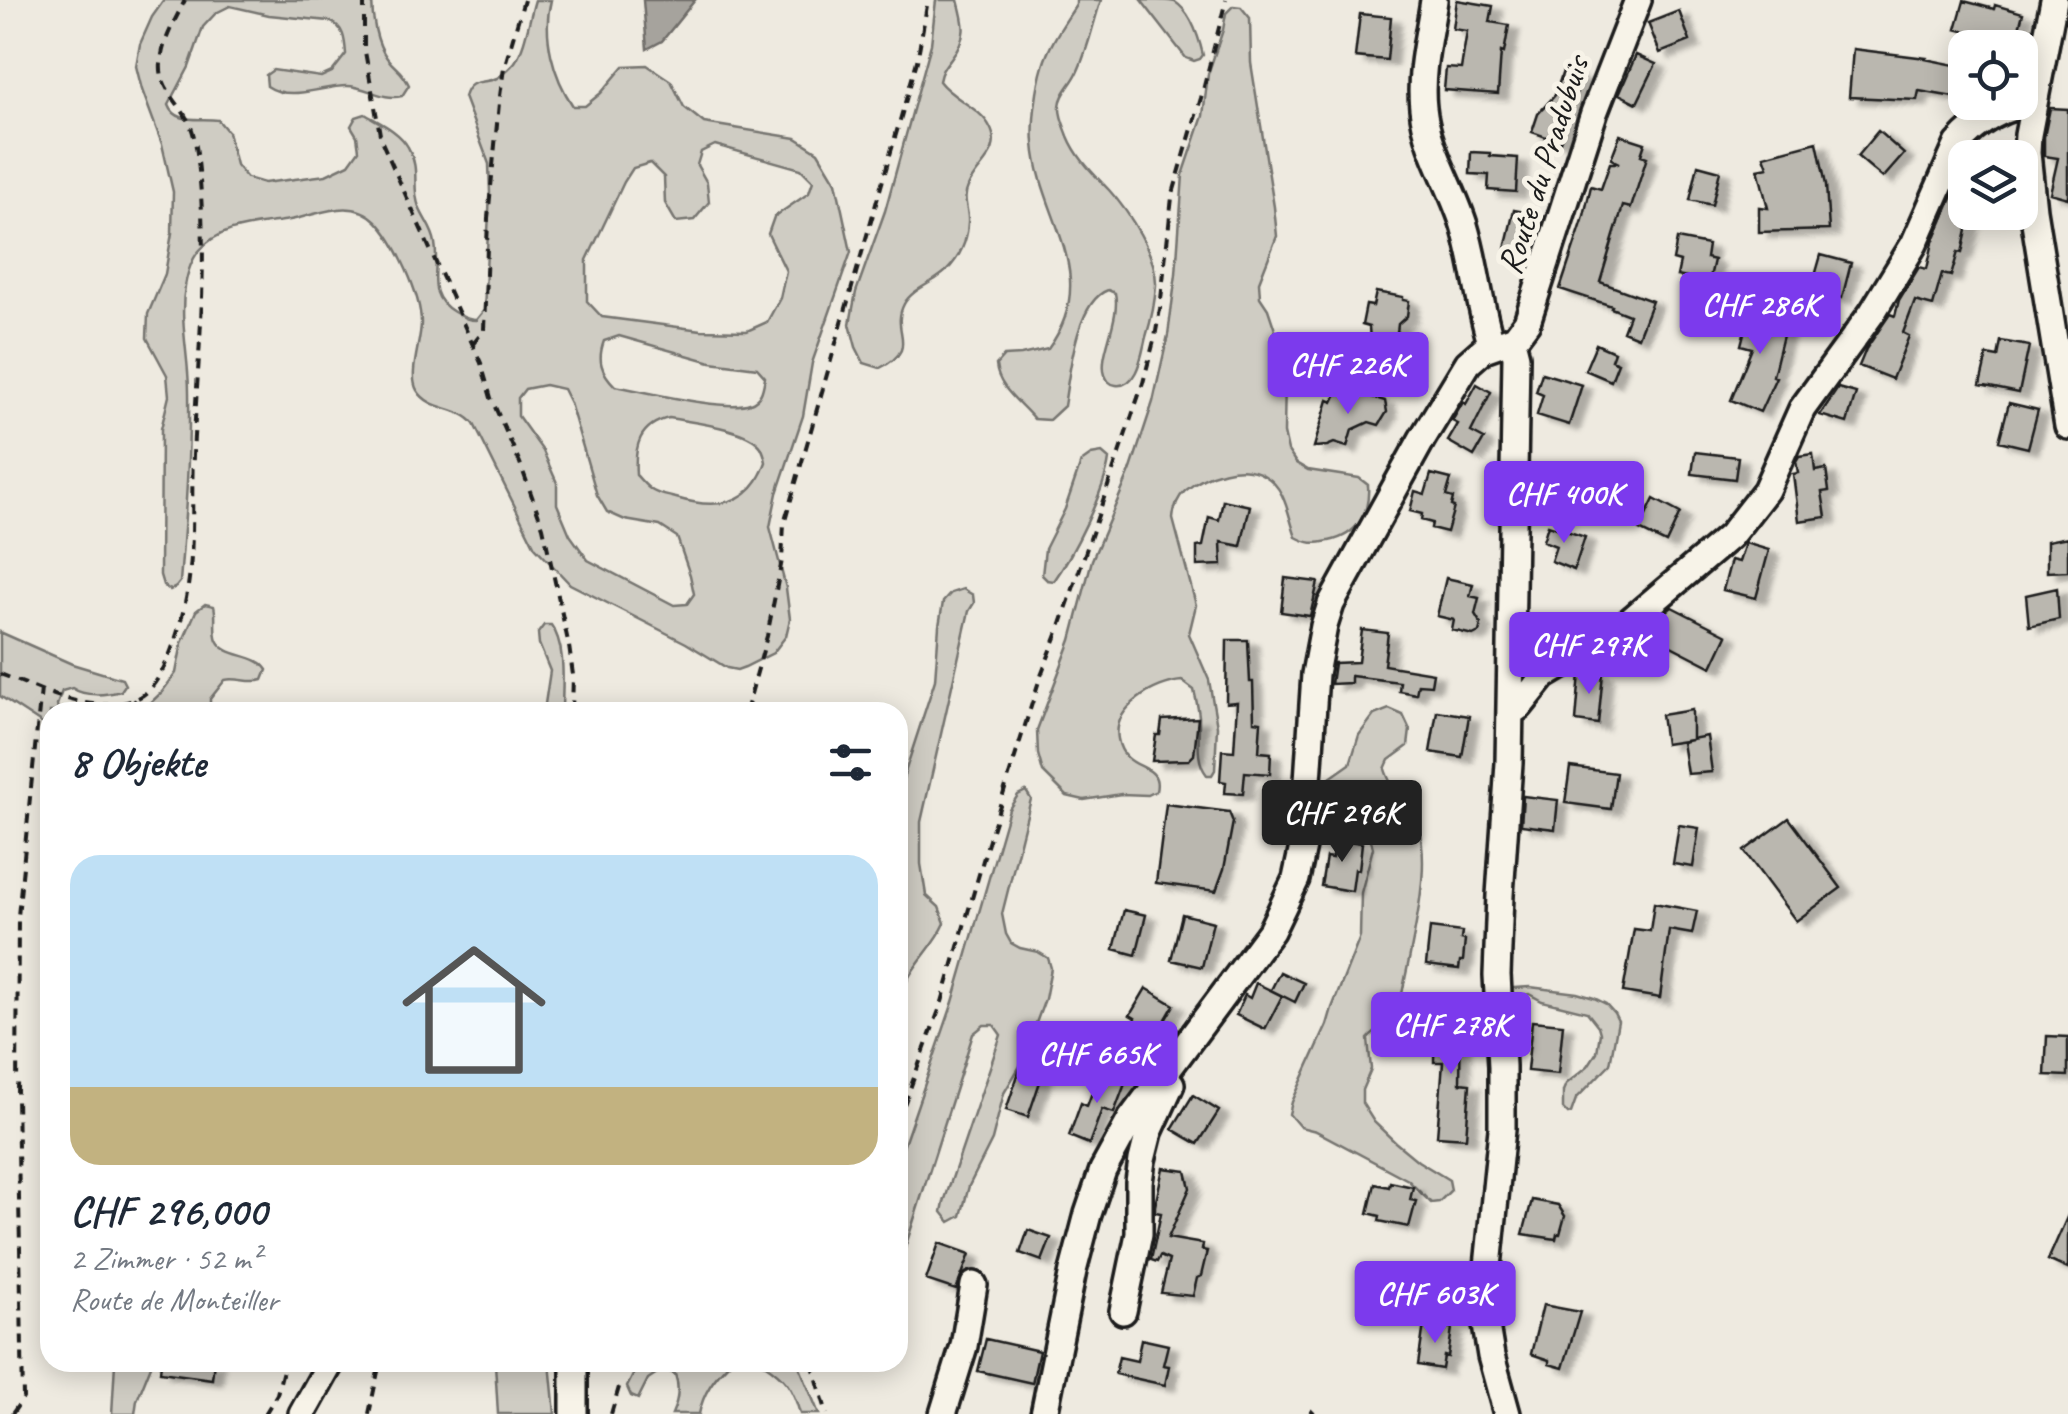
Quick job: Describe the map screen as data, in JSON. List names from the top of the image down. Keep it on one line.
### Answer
{"streets":{"street":["Route du Pradubuis"]},"page":{"price":["CHF 286K","CHF 226K","CHF 400K","CHF 297K","CHF 296K","CHF 278K","CHF 665K","CHF 603K"],"heading":"8 Objekte","list":[{"name":"CHF 296,000","note":"2 Zimmer · 52 m² · Route de Monteiller"}]}}
